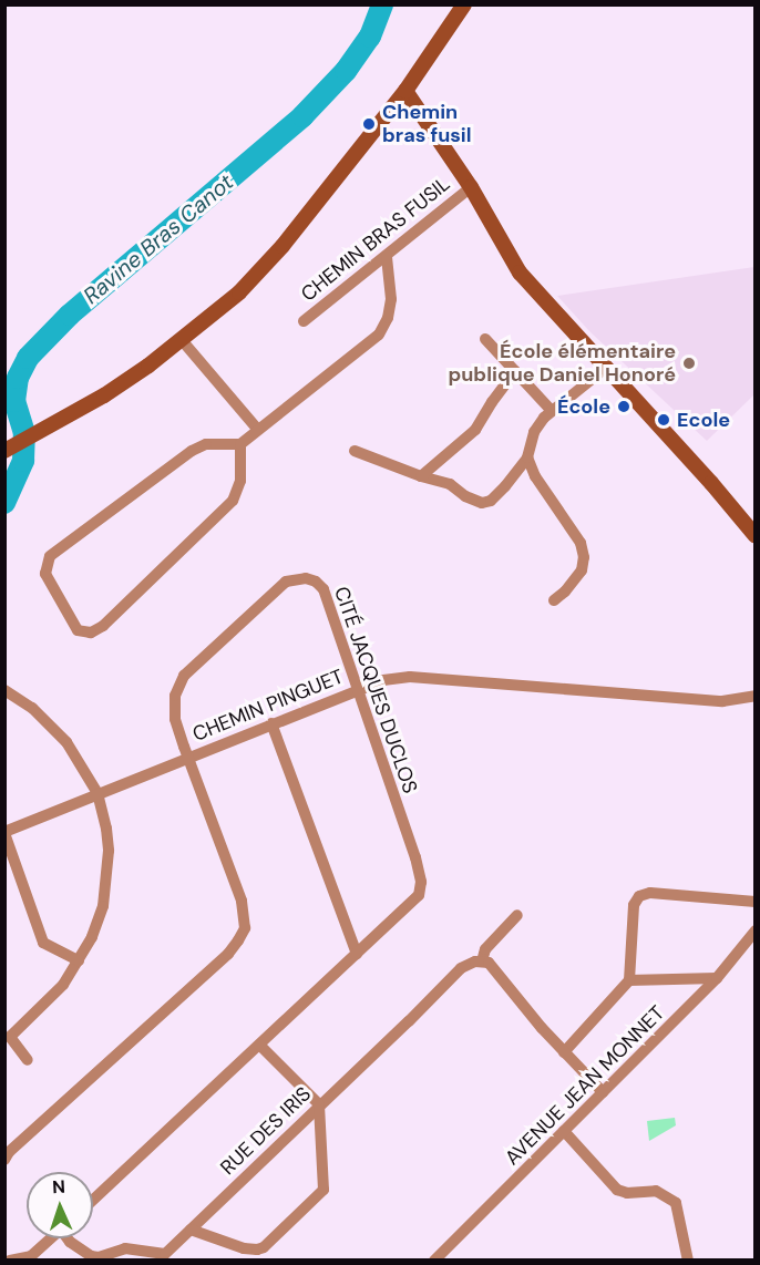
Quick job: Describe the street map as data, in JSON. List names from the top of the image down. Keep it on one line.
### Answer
{"streets":{"street":["CHEMIN BRAS FUSIL","CITÉ JACQUES DUCLOS","CHEMIN PINGUET","AVENUE JEAN MONNET","RUE DES IRIS"]},"crossings":[["CITÉ JACQUES DUCLOS","CHEMIN PINGUET"]],"water":["Ravine Bras Canot"],"places":["Chemin bras fusil","École élémentaire publique Daniel Honoré","École","Ecole"],"north":"top"}
